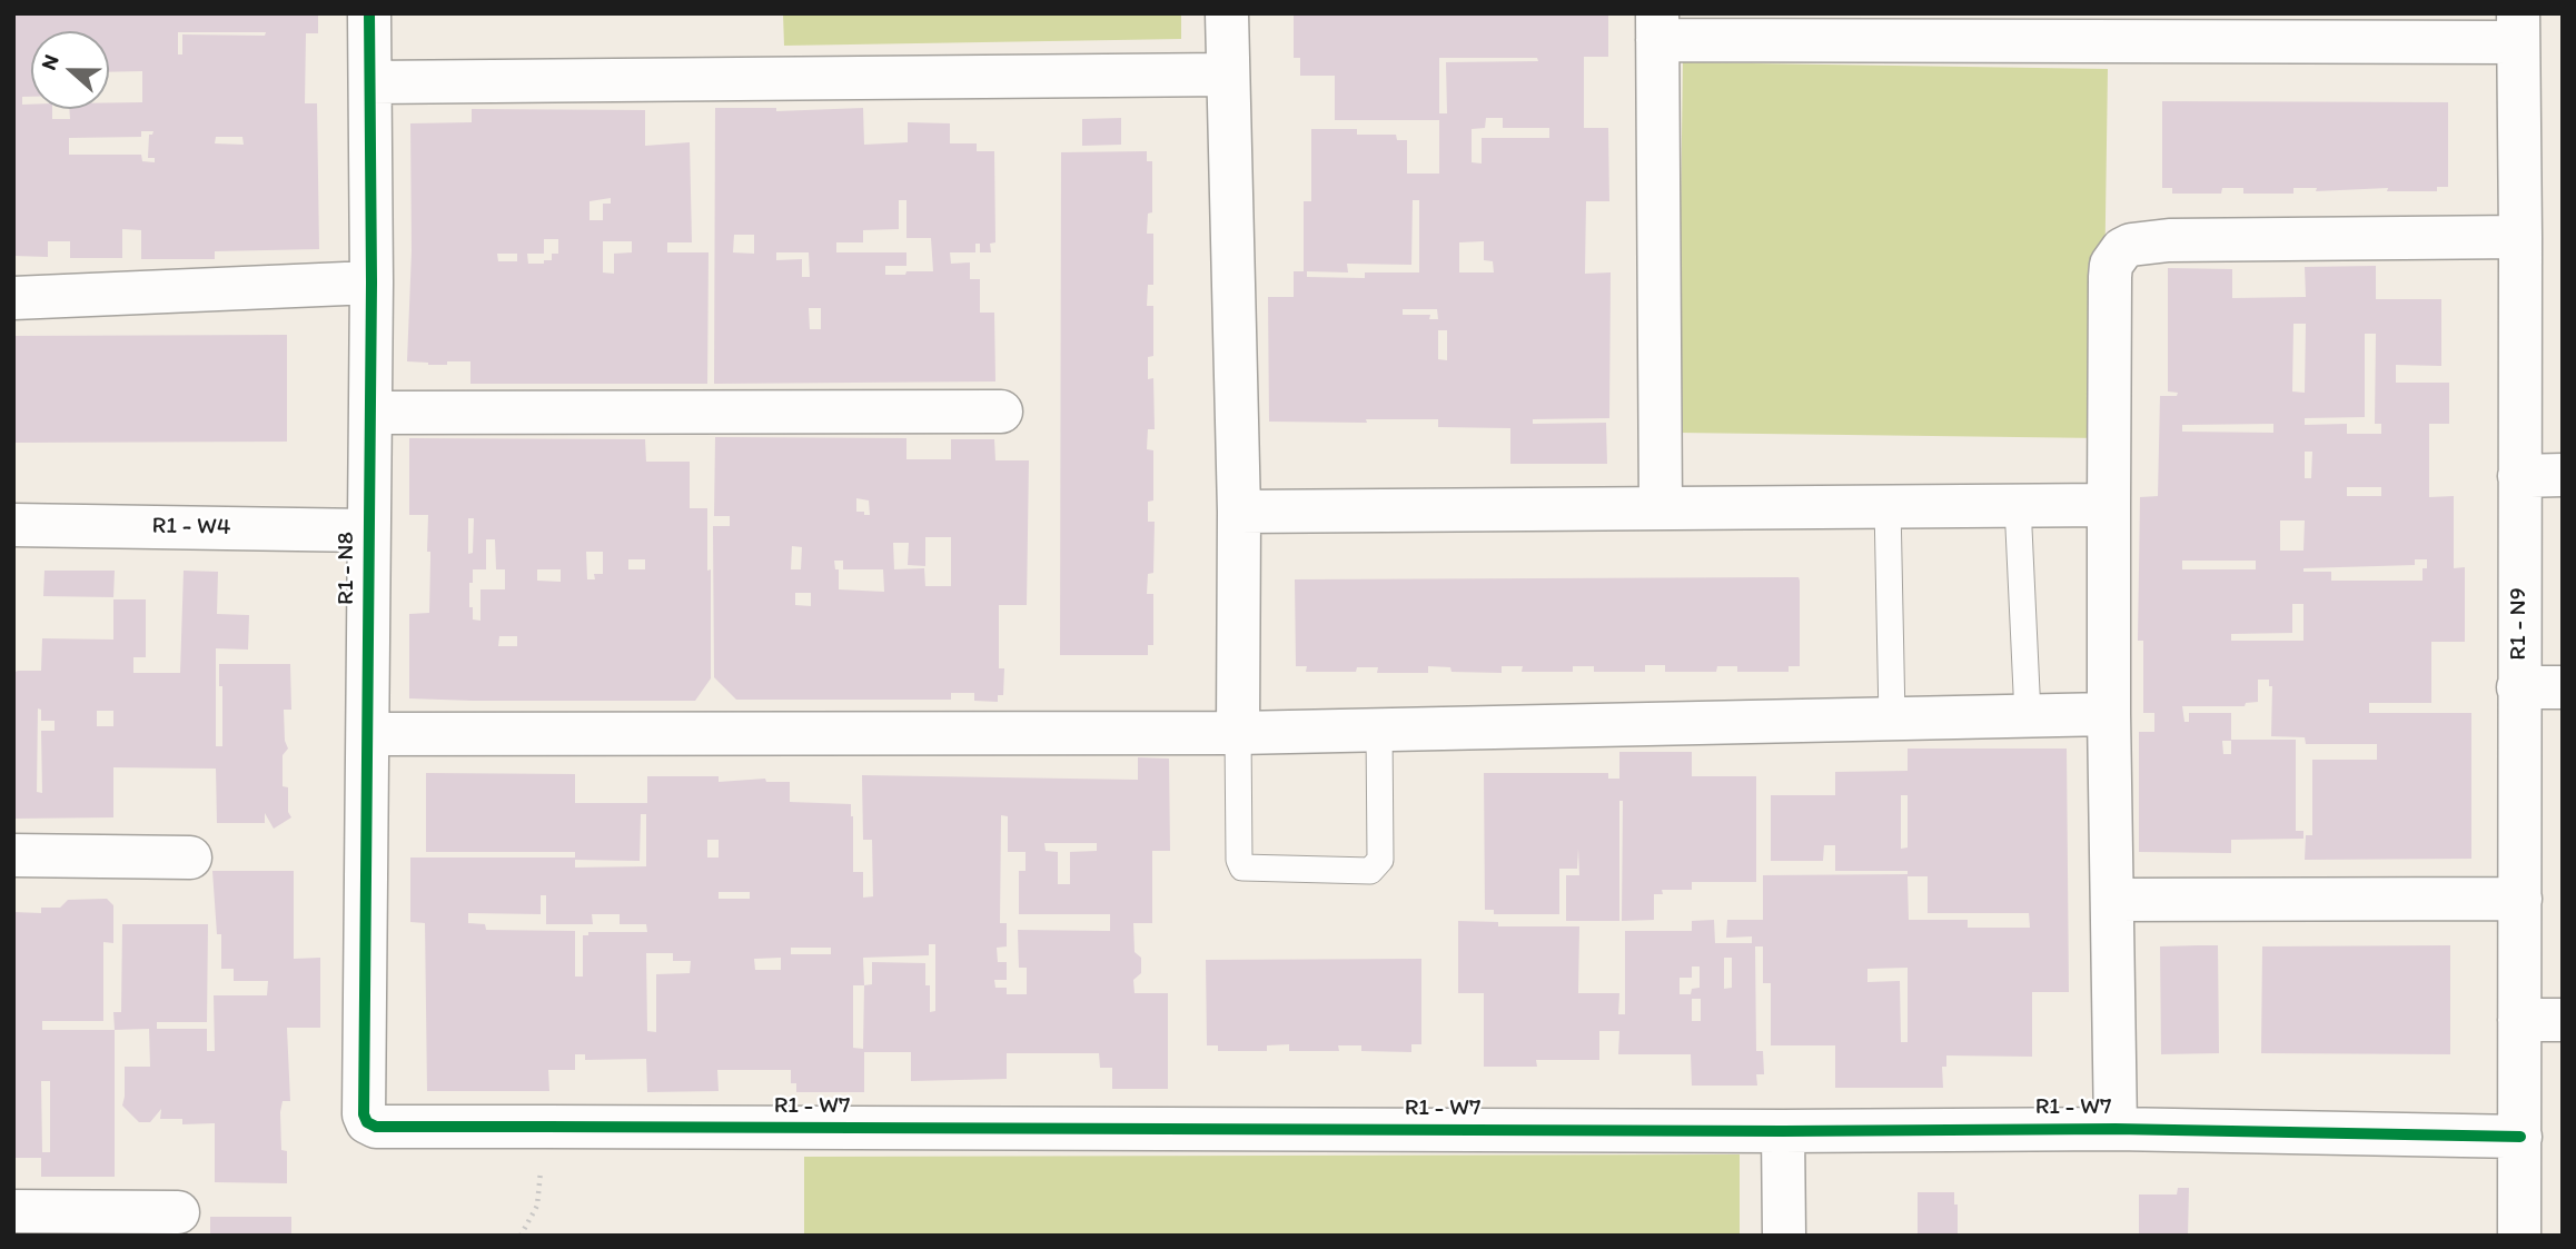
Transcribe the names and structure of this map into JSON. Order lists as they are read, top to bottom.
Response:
{
  "streets": {
    "street": [
      "R1 - W4",
      "R1 - N8",
      "R1 - N9",
      "R1 - W7"
    ]
  },
  "crossings": [
    ["R1 - W4", "R1 - N8"],
    ["R1 - N8", "R1 - W7"],
    ["R1 - N9", "R1 - W7"]
  ],
  "north": "left"
}
